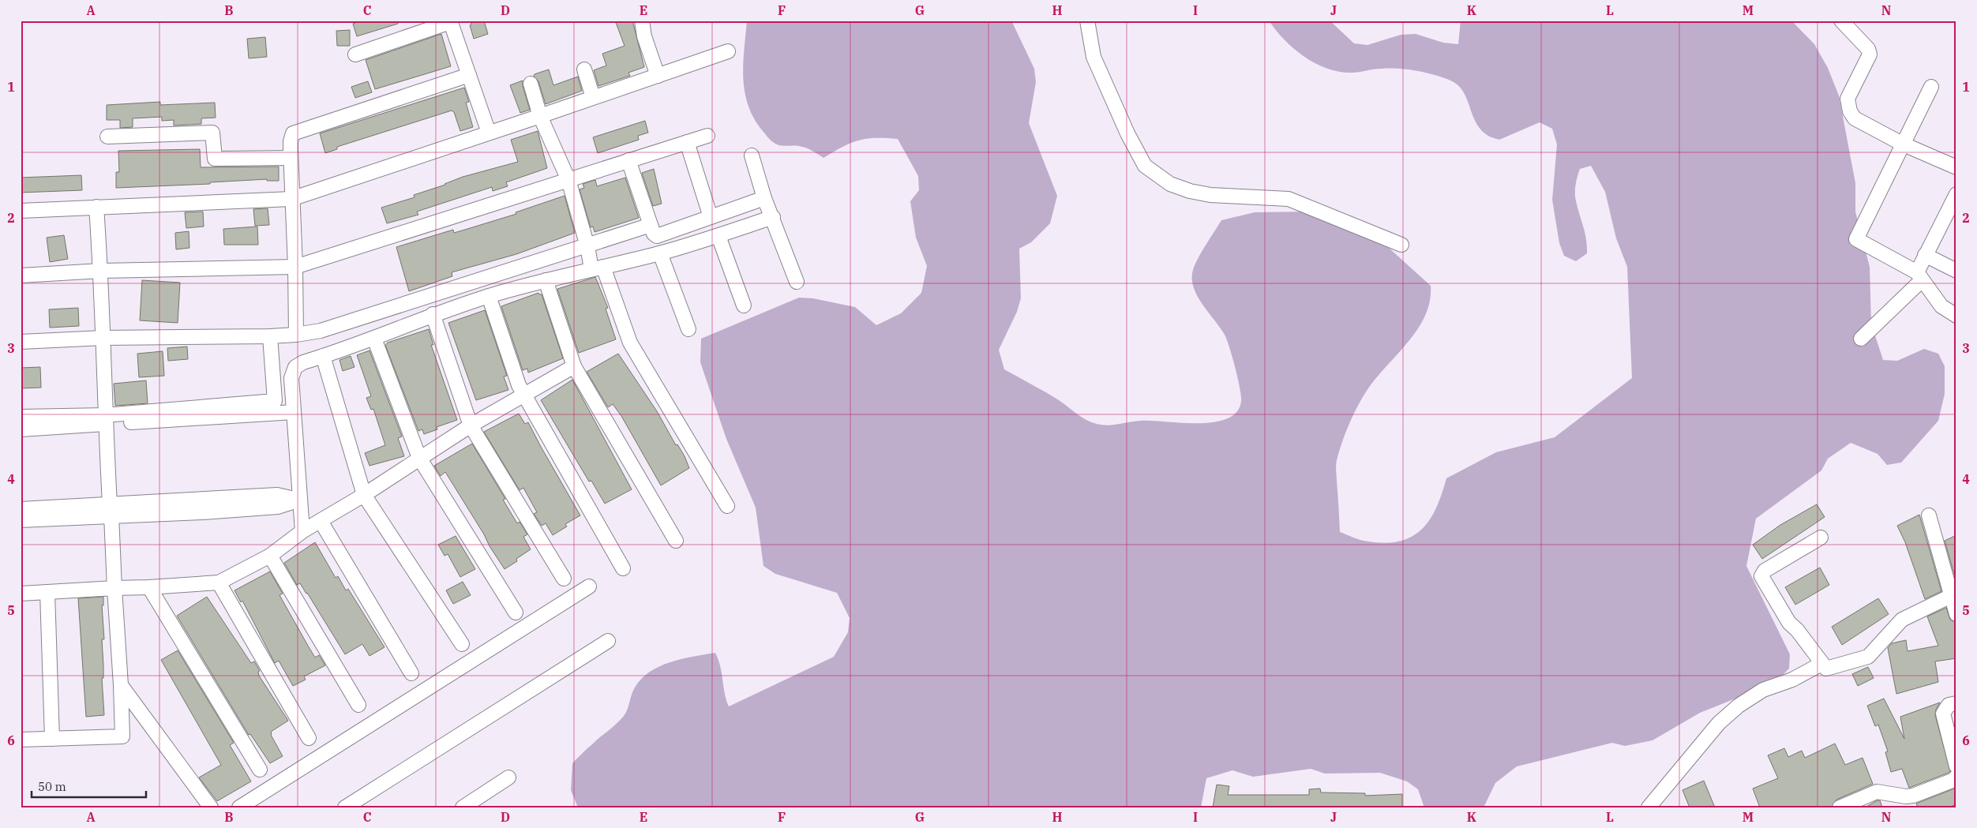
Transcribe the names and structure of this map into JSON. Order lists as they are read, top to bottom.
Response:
{
  "scale_bar": "50 m",
  "grid": {
    "columns": [
      "A",
      "B",
      "C",
      "D",
      "E",
      "F",
      "G",
      "H",
      "I",
      "J",
      "K",
      "L",
      "M",
      "N"
    ],
    "rows": [
      "1",
      "2",
      "3",
      "4",
      "5",
      "6"
    ]
  }
}
